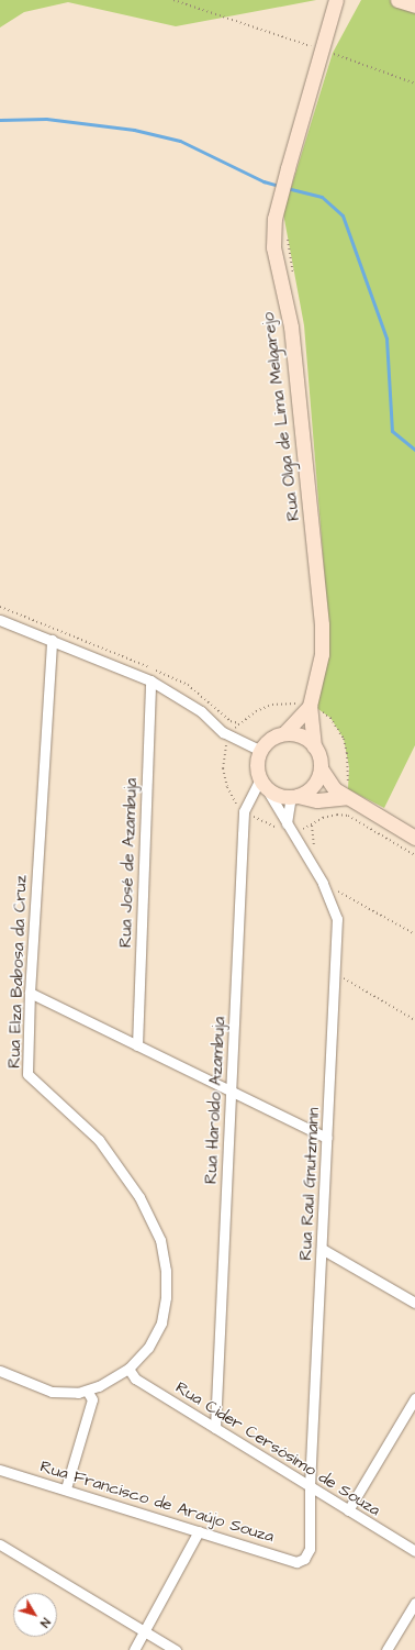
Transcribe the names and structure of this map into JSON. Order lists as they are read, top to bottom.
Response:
{
  "streets": {
    "street": [
      "Rua Olga de Lima Melgarejo",
      "Rua José de Azambuja",
      "Rua Elza Babosa da Cruz",
      "Rua Haroldo Azambuja",
      "Rua Raul Gnutzmann",
      "Rua Cider Cersósimo de Souza",
      "Rua Francisco de Araújo Souza"
    ]
  },
  "crossings": [
    ["Rua Olga de Lima Melgarejo", "Rua Haroldo Azambuja"],
    ["Rua Olga de Lima Melgarejo", "Rua Raul Gnutzmann"],
    ["Rua Elza Babosa da Cruz", "Rua Cider Cersósimo de Souza"],
    ["Rua Haroldo Azambuja", "Rua Raul Gnutzmann"],
    ["Rua Haroldo Azambuja", "Rua Cider Cersósimo de Souza"],
    ["Rua Raul Gnutzmann", "Rua Cider Cersósimo de Souza"],
    ["Rua Raul Gnutzmann", "Rua Francisco de Araújo Souza"]
  ],
  "north": "bottom right"
}
